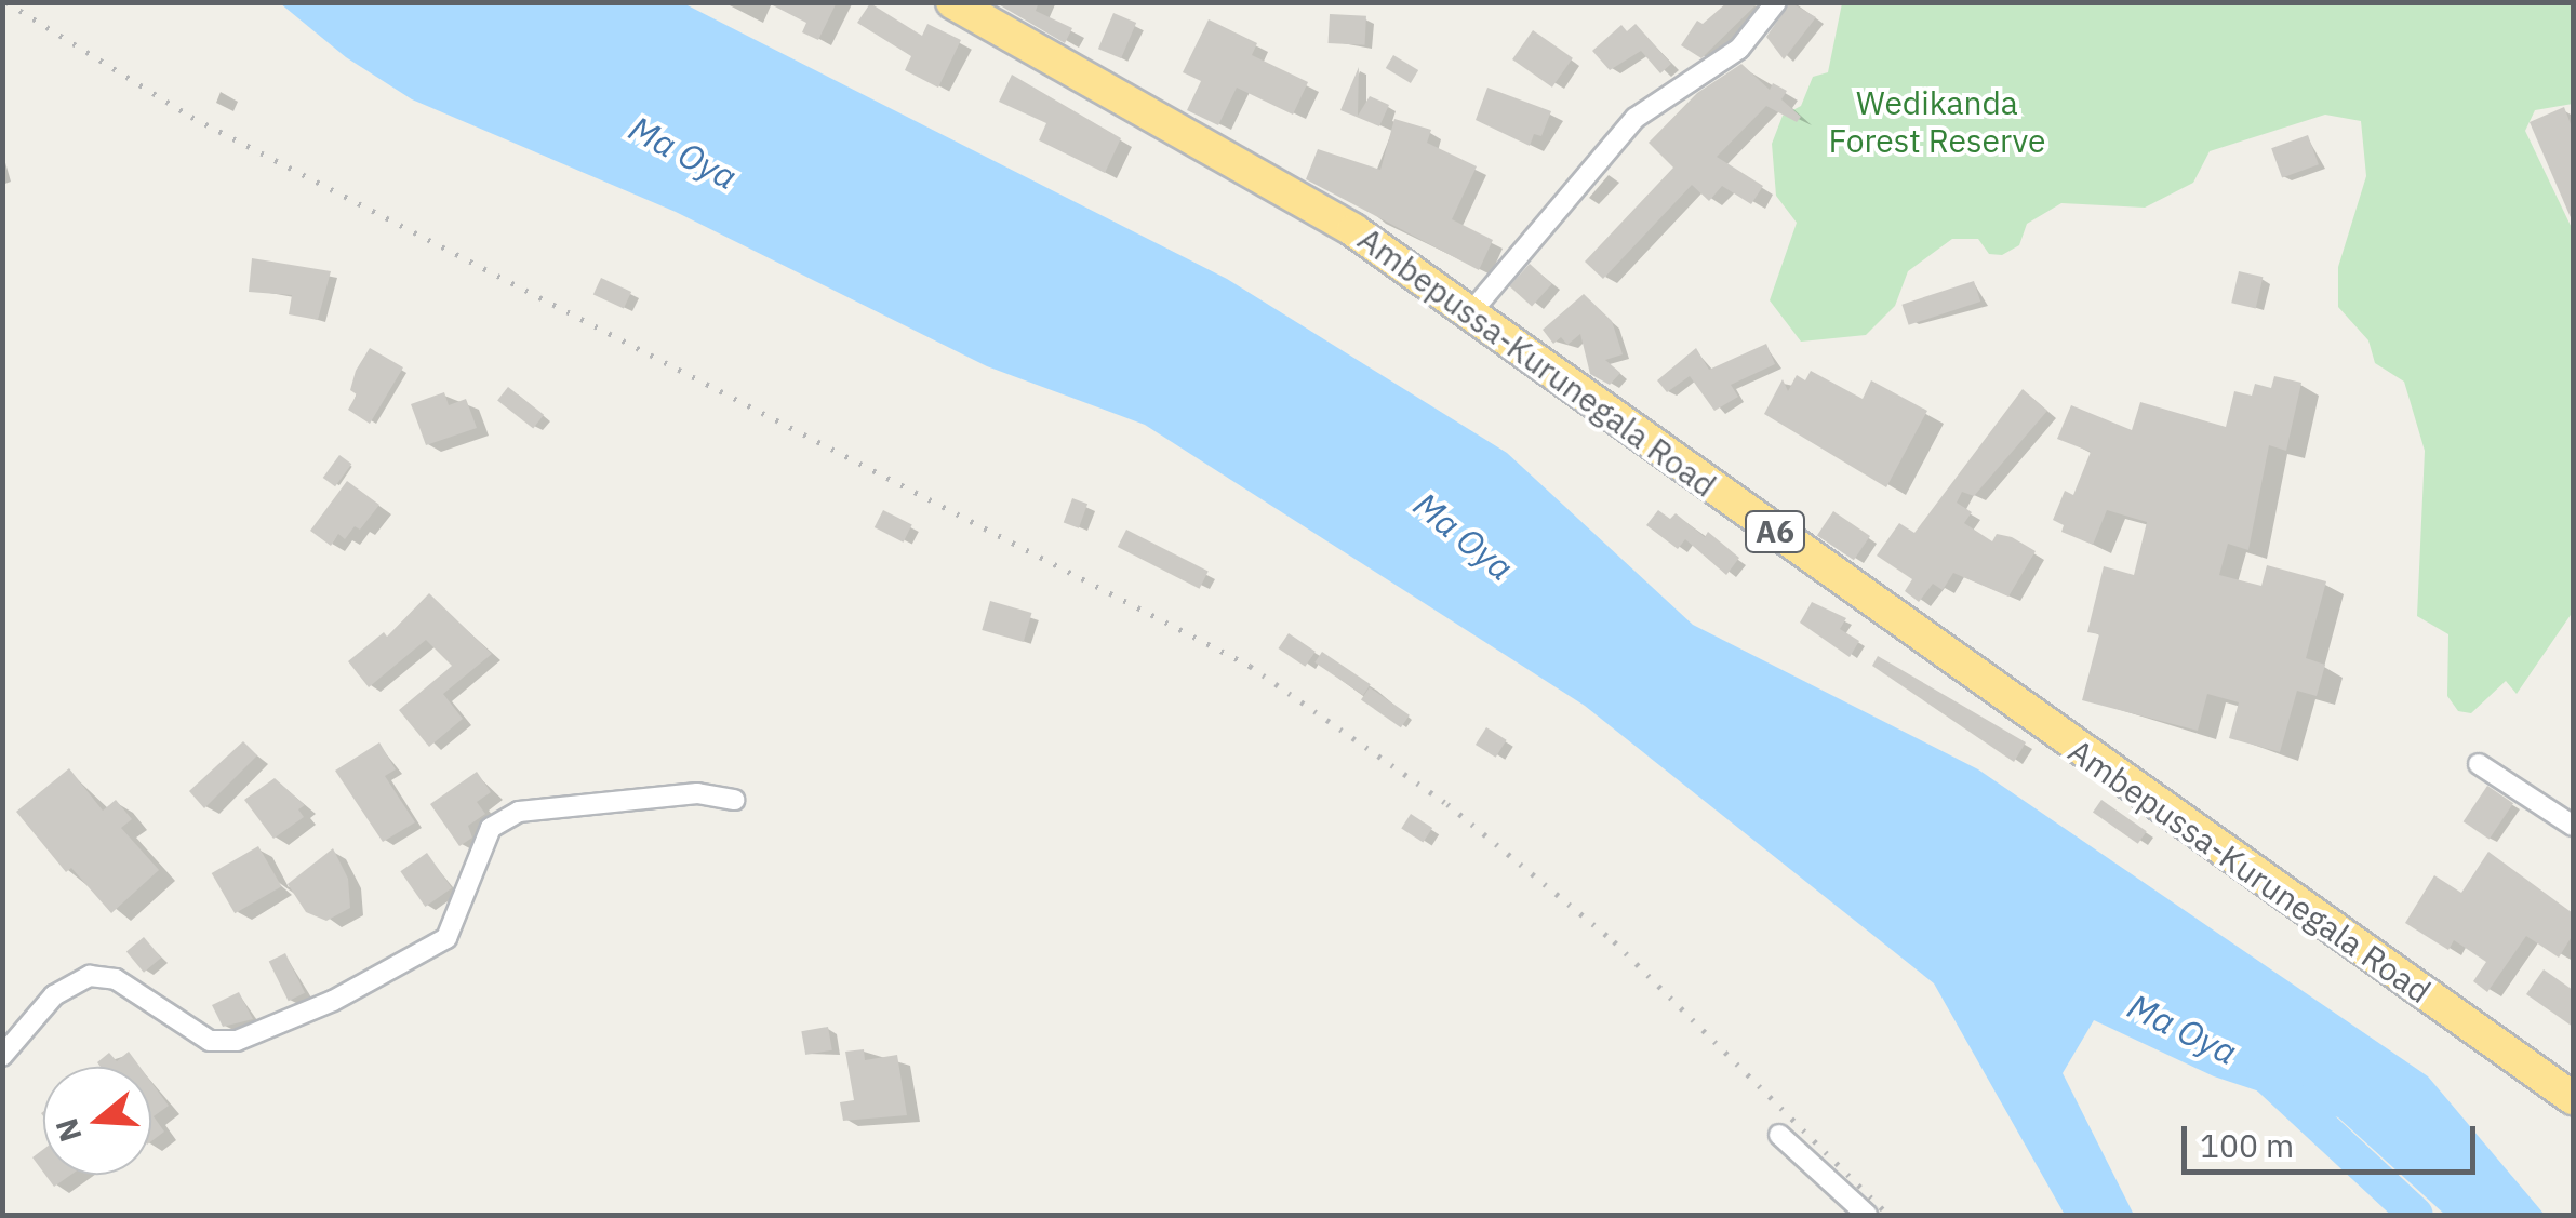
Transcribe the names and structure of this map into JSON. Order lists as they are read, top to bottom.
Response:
{
  "streets": {
    "highway": ["Ambepussa-Kurunegala Road", "A6"]
  },
  "water": ["Ma Oya"],
  "parks": ["Wedikanda Forest Reserve"],
  "scale_bar": "100 m",
  "north": "left"
}
